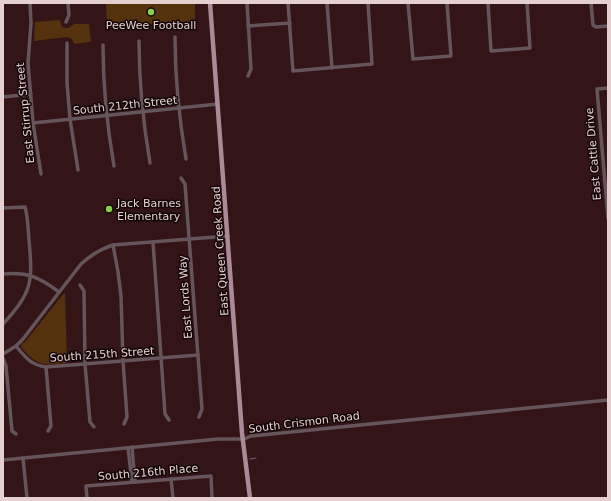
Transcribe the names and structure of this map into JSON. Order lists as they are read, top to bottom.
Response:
{
  "streets": {
    "main road": ["East Queen Creek Road"],
    "street": [
      "South 212th Street",
      "East Stirrup Street",
      "East Cattle Drive",
      "East Lords Way",
      "South 215th Street",
      "South Crismon Road",
      "South 216th Place"
    ]
  },
  "crossings": [
    ["South 212th Street", "East Stirrup Street"],
    ["South 212th Street", "East Queen Creek Road"],
    ["East Queen Creek Road", "South Crismon Road"],
    ["East Lords Way", "South 215th Street"]
  ],
  "places": ["PeeWee Football", "Jack Barnes Elementary"]
}
